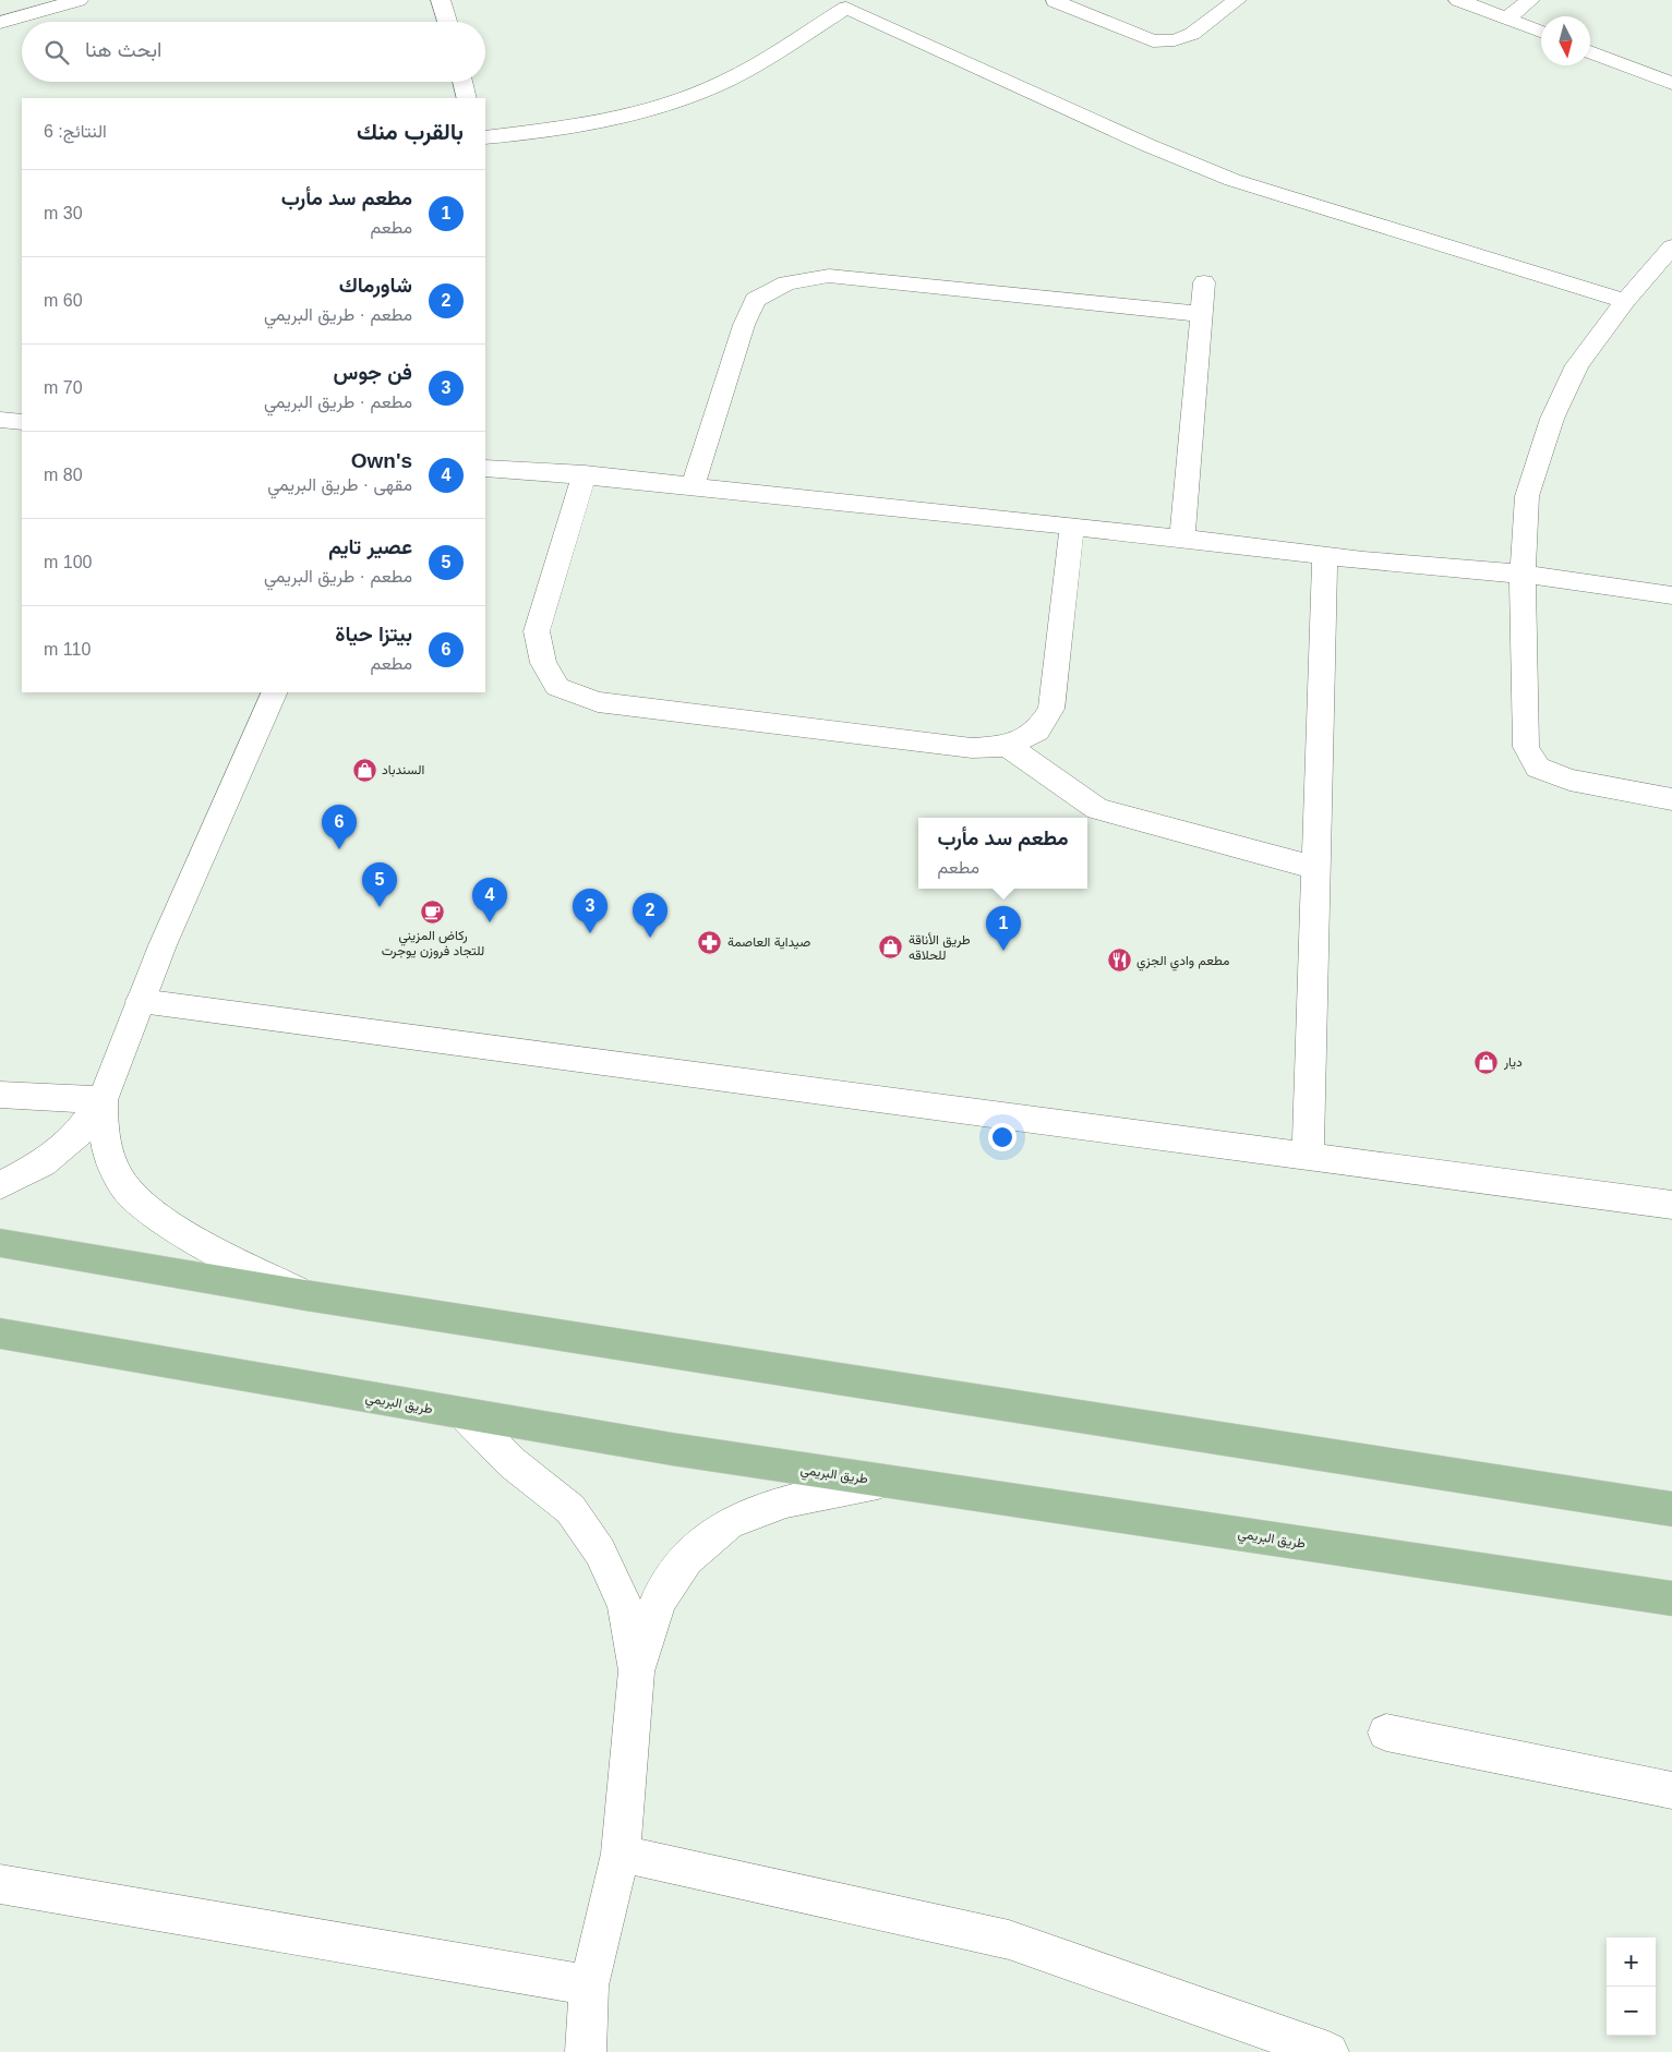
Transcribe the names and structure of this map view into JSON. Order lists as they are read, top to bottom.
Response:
{
  "streets": {
    "main road": ["طريق البريمي"]
  },
  "places": {
    "shop": ["السندباد", "طريق الأناقة للحلاقه", "ديار"],
    "cafe": ["ركاض المزيني للتجاد فروزن يوجرت"],
    "pharmacy": ["صيداية العاصمة"],
    "restaurant": ["مطعم وادي الجزي"]
  },
  "north": "bottom",
  "page": {
    "search": "ابحث هنا",
    "heading": ["بالقرب منك", "النتائج: 6"],
    "list": [
      {
        "mark": "1",
        "name": "مطعم سد مأرب",
        "note": "مطعم",
        "value": "30 m"
      },
      {
        "mark": "2",
        "name": "شاورماك",
        "note": "مطعم · طريق البريمي",
        "value": "60 m"
      },
      {
        "mark": "3",
        "name": "فن جوس",
        "note": "مطعم · طريق البريمي",
        "value": "70 m"
      },
      {
        "mark": "4",
        "name": "Own's",
        "note": "مقهى · طريق البريمي",
        "value": "80 m"
      },
      {
        "mark": "5",
        "name": "عصير تايم",
        "note": "مطعم · طريق البريمي",
        "value": "100 m"
      },
      {
        "mark": "6",
        "name": "بيتزا حياة",
        "note": "مطعم",
        "value": "110 m"
      }
    ],
    "pins": [
      "6",
      "5",
      "4",
      "3",
      "2",
      "1"
    ],
    "popup": ["مطعم سد مأرب", "مطعم"],
    "map_buttons": ["+", "−"]
  }
}
